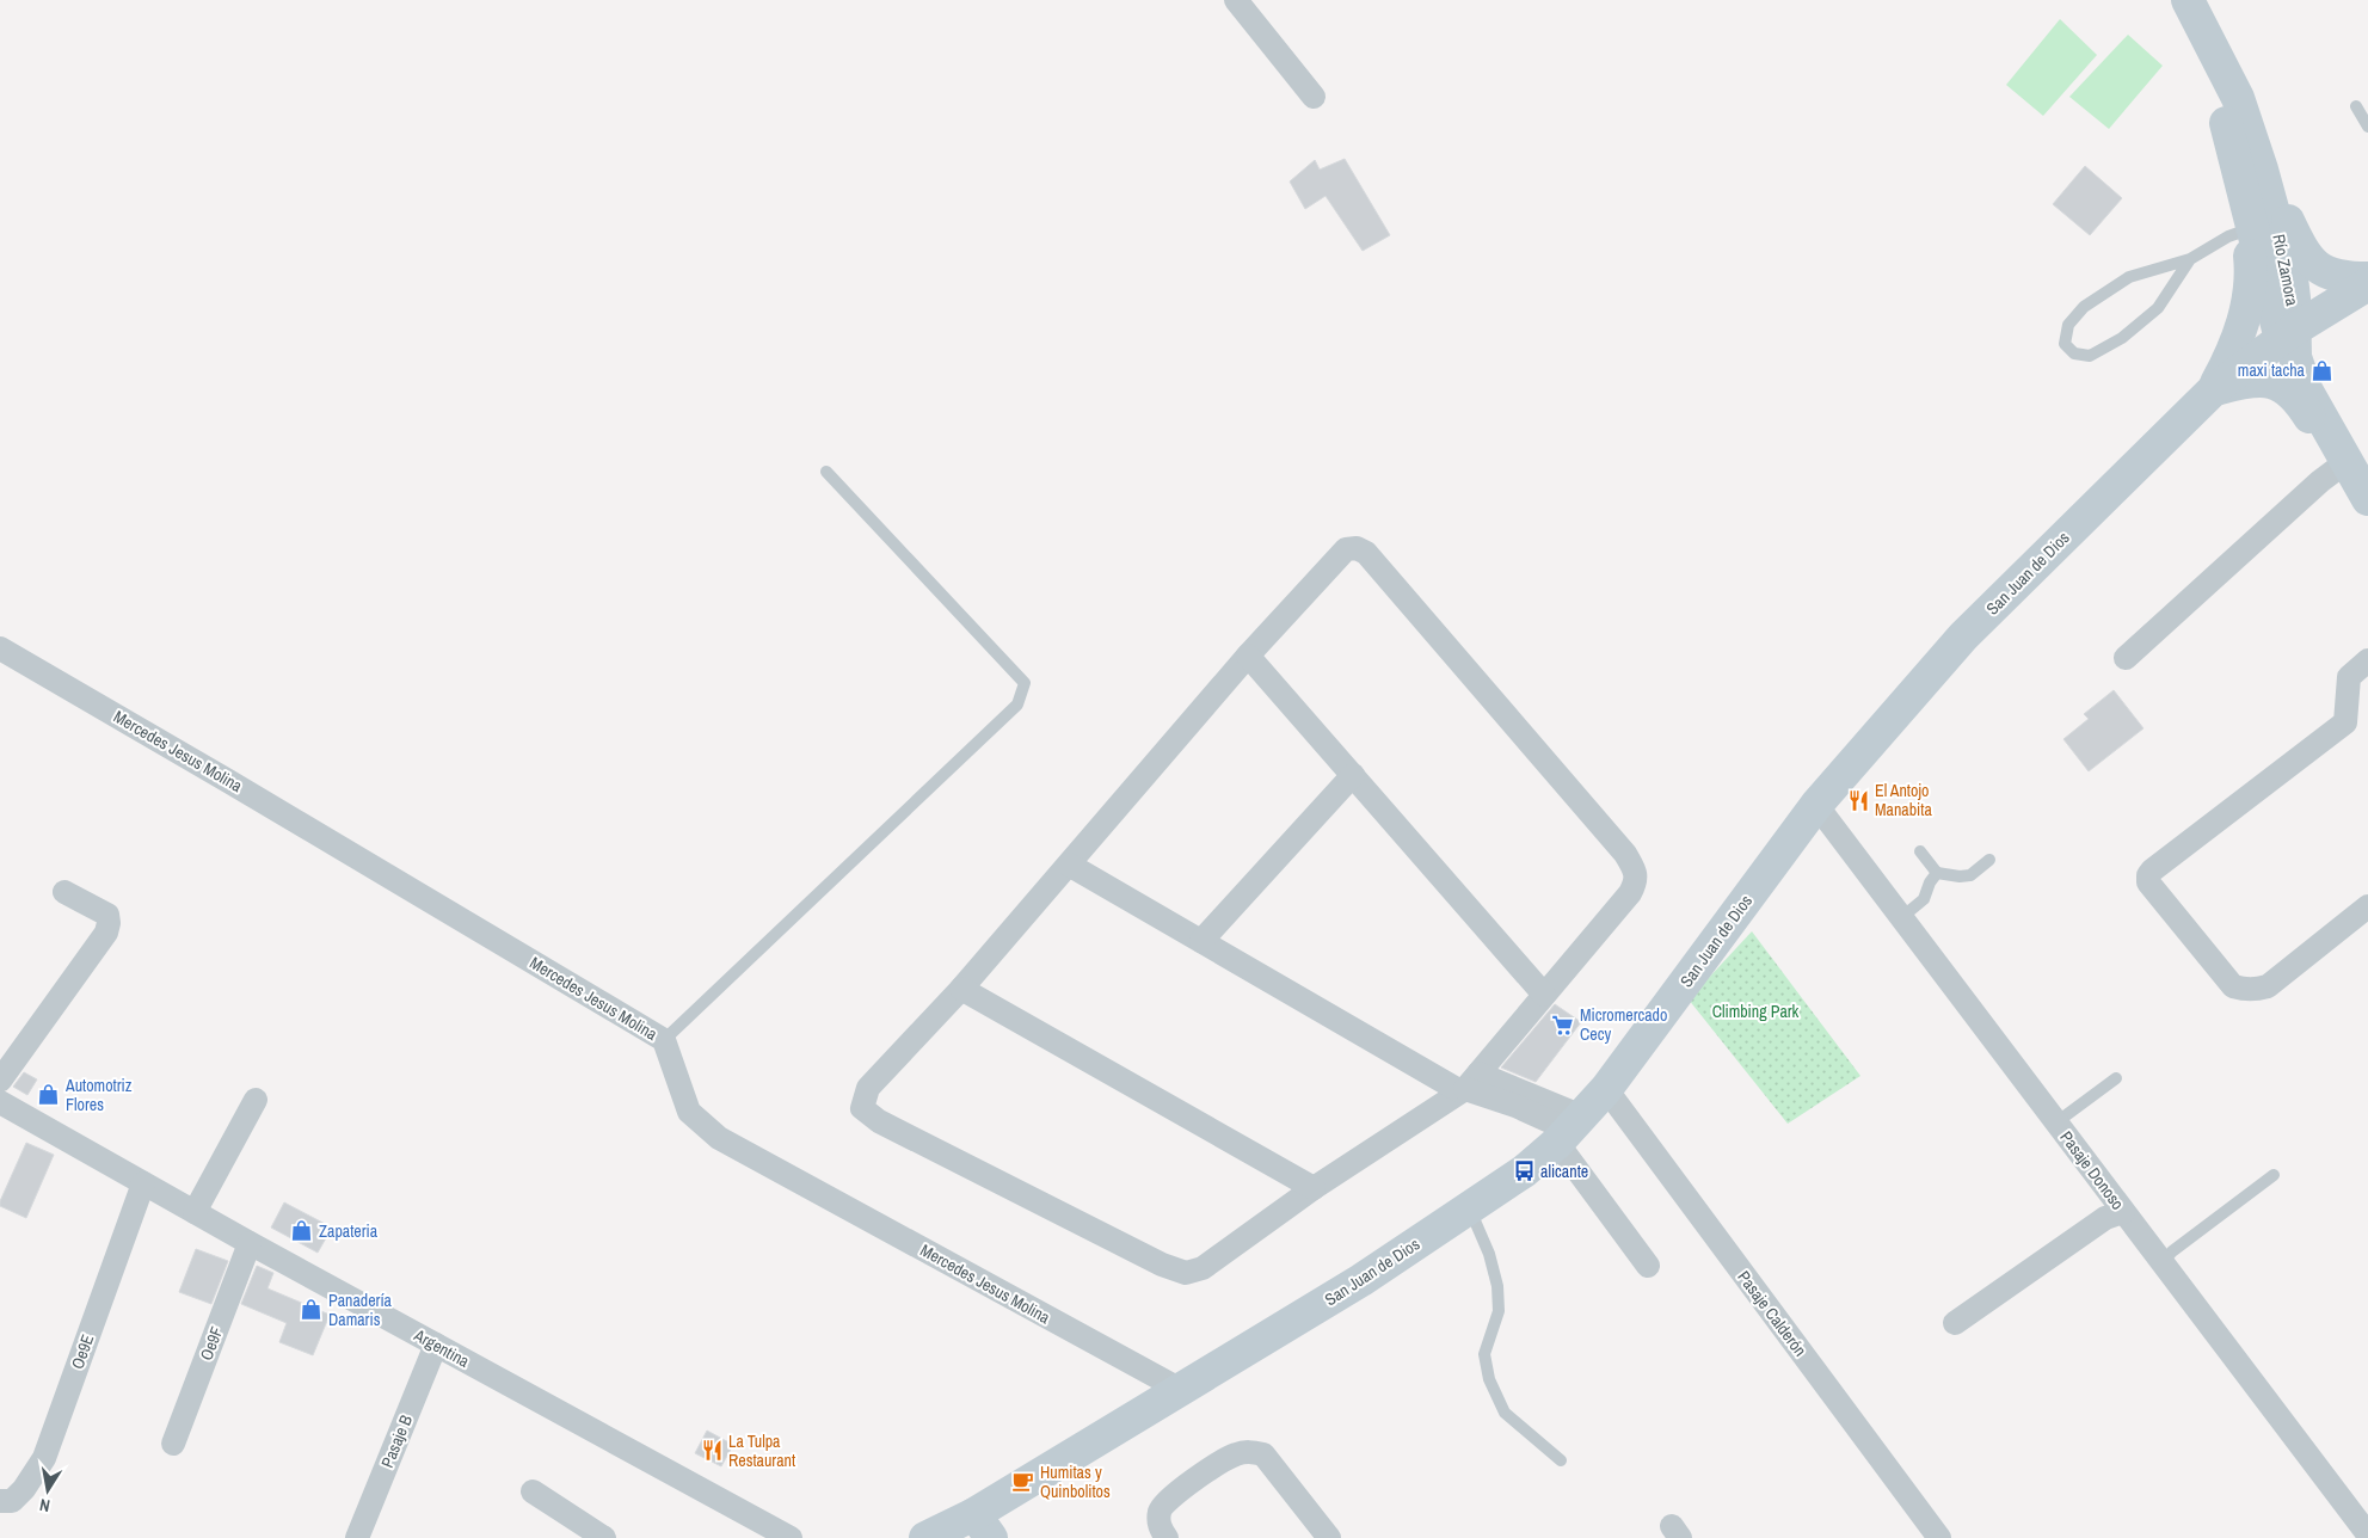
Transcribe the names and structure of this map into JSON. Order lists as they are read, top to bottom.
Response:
{
  "streets": {
    "street": [
      "Río Zamora",
      "San Juan de Dios",
      "Mercedes Jesus Molina",
      "Pasaje Donoso",
      "Pasaje Calderón",
      "Oe9F",
      "Argentina",
      "Oe9E",
      "Pasaje B"
    ]
  },
  "crossings": [
    ["Río Zamora", "San Juan de Dios"],
    ["San Juan de Dios", "Mercedes Jesus Molina"],
    ["San Juan de Dios", "Pasaje Donoso"],
    ["San Juan de Dios", "Pasaje Calderón"],
    ["Oe9F", "Argentina"],
    ["Argentina", "Oe9E"],
    ["Argentina", "Pasaje B"]
  ],
  "parks": ["Climbing Park"],
  "places": {
    "shop": [
      "maxi tacha",
      "Automotriz Flores",
      "Zapateria",
      "Panadería Damaris"
    ],
    "restaurant": ["El Antojo Manabita", "La Tulpa Restaurant"],
    "supermarket": ["Micromercado Cecy"],
    "bus stop": ["alicante"],
    "cafe": ["Humitas y Quinbolitos"]
  },
  "north": "bottom"
}
